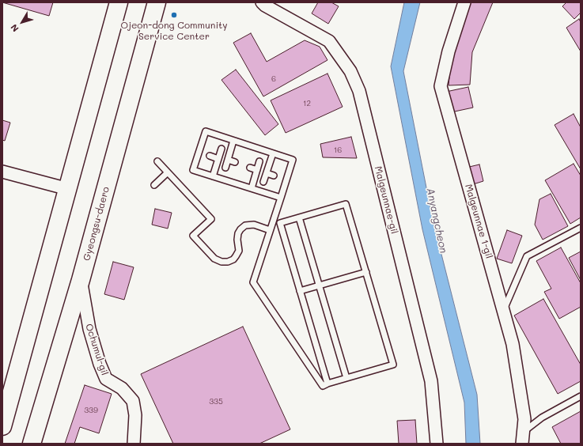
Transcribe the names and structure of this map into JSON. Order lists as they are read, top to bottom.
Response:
{
  "streets": {
    "main road": ["Gyeongsu-daero"],
    "street": ["Malgeunnae-gil", "Malgeunnae 1-gil", "Ochumul-gil"]
  },
  "crossings": [
    ["Gyeongsu-daero", "Ochumul-gil"]
  ],
  "water": ["Anyangcheon"],
  "places": ["Ojeon-dong Community Service Center"],
  "house_numbers": [
    "6",
    "12",
    "16",
    "335",
    "339"
  ],
  "north": "bottom left"
}
